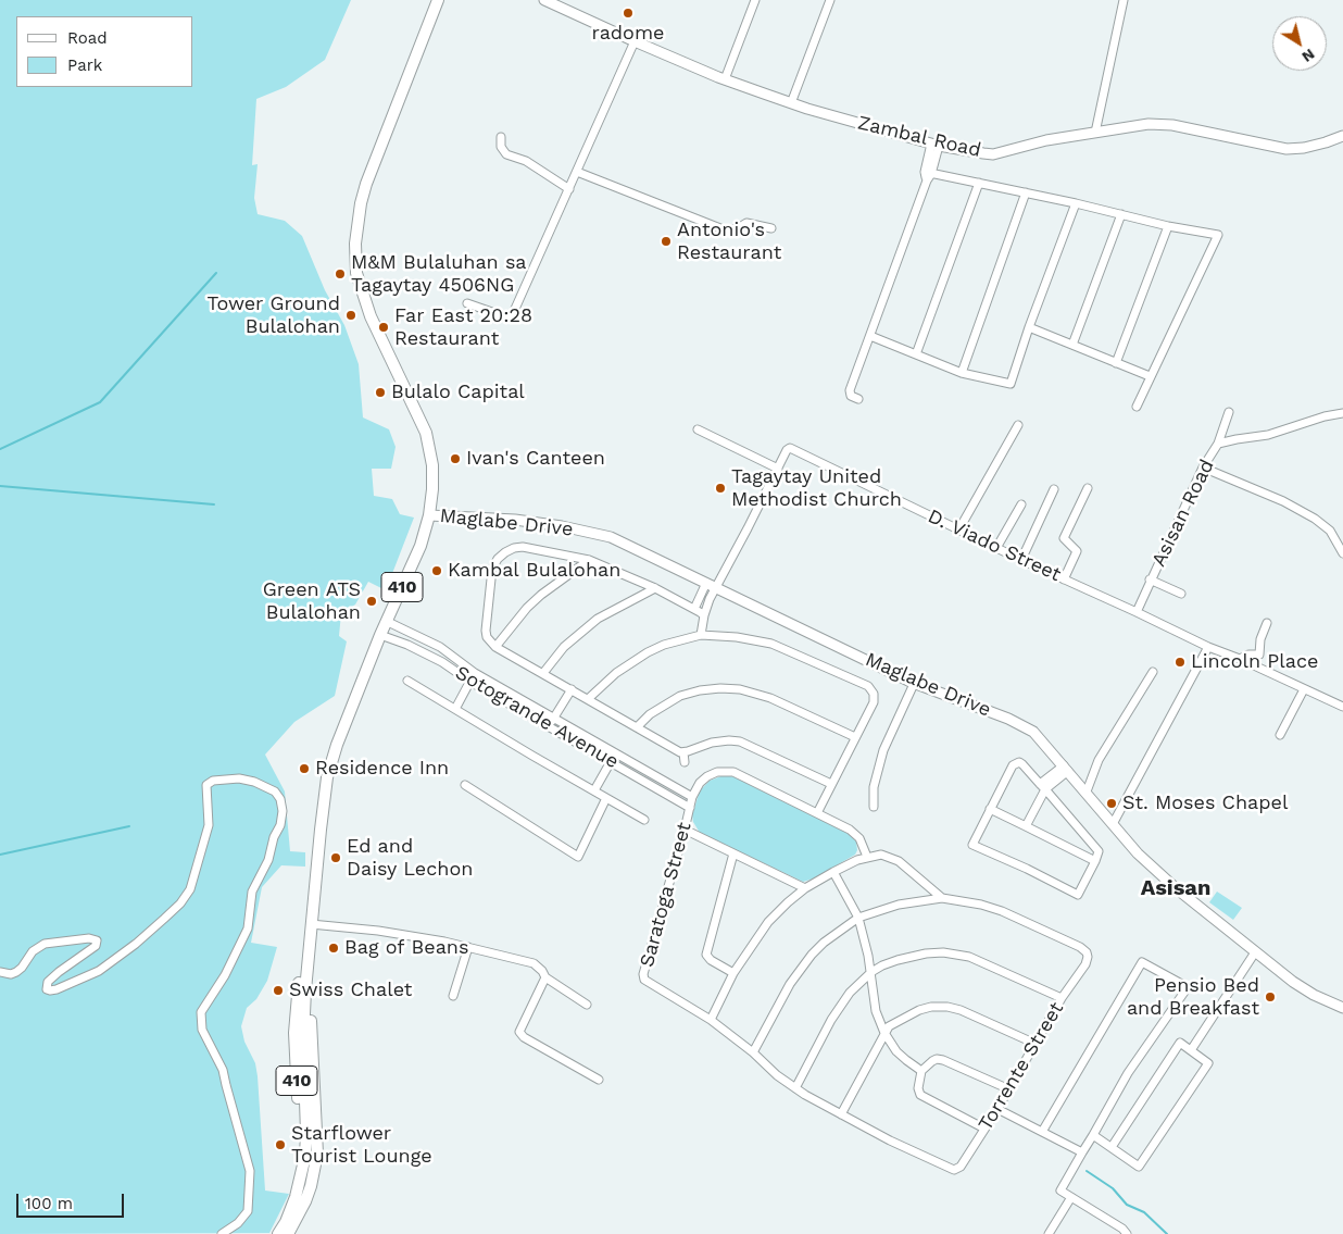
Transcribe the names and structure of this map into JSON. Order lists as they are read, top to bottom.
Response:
{
  "streets": {
    "main road": ["Zambal Road", "Maglabe Drive", "410"],
    "street": [
      "Asisan Road",
      "D. Viado Street",
      "Sotogrande Avenue",
      "Saratoga Street",
      "Torrente Street"
    ]
  },
  "crossings": [
    ["Asisan Road", "D. Viado Street"],
    ["Maglabe Drive", "D. Viado Street"],
    ["Maglabe Drive", "410"],
    ["410", "Sotogrande Avenue"],
    ["Sotogrande Avenue", "Saratoga Street"],
    ["Saratoga Street", "Torrente Street"]
  ],
  "districts": ["Asisan"],
  "places": [
    "radome",
    "Antonio's Restaurant",
    "M&M Bulaluhan sa Tagaytay 4506NG",
    "Tower Ground Bulalohan",
    "Far East 20:28 Restaurant",
    "Bulalo Capital",
    "Ivan's Canteen",
    "Tagaytay United Methodist Church",
    "Kambal Bulalohan",
    "Green ATS Bulalohan",
    "Lincoln Place",
    "Residence Inn",
    "St. Moses Chapel",
    "Ed and Daisy Lechon",
    "Bag of Beans",
    "Swiss Chalet",
    "Pensio Bed and Breakfast",
    "Starflower Tourist Lounge"
  ],
  "legend": ["Road", "Park"],
  "scale_bar": "100 m",
  "north": "bottom right"
}
